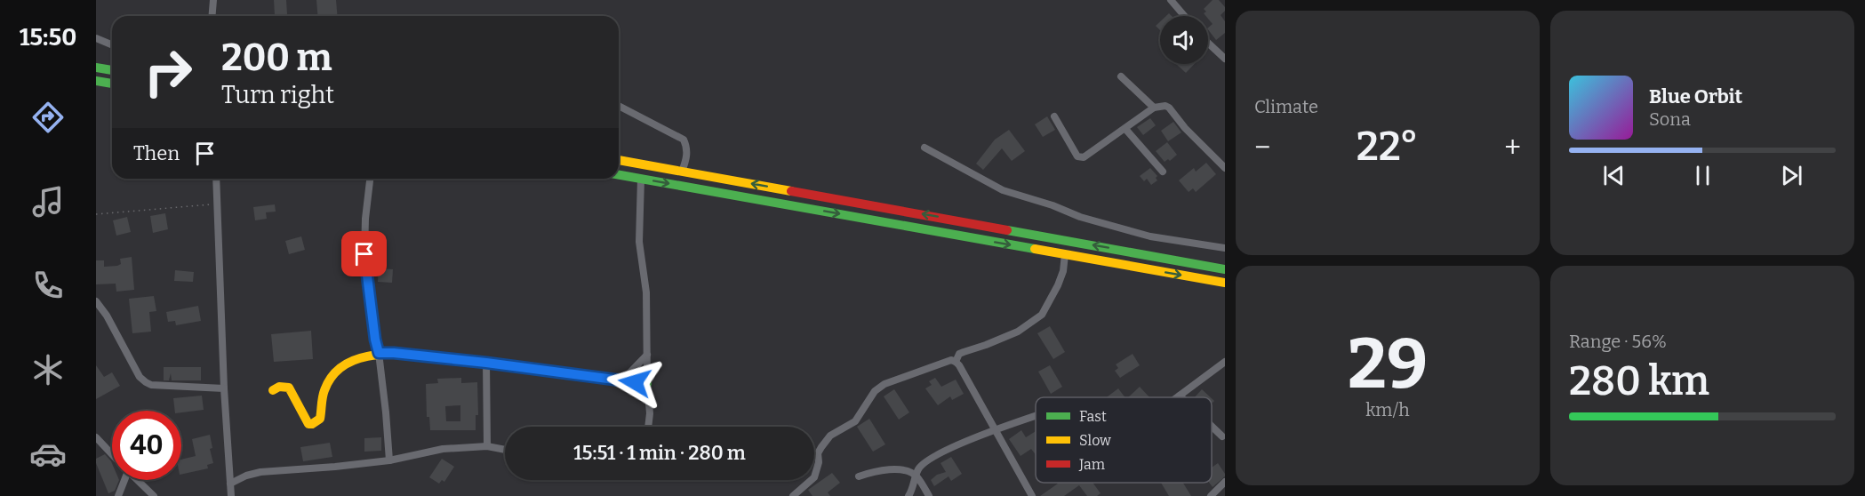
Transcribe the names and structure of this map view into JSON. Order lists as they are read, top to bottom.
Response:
{
  "legend": ["Fast", "Slow", "Jam"],
  "page": {
    "tabs": "15:50",
    "tile": [
      "Climate",
      ["29", "km/h"],
      ["Range · 56%", "280 km"]
    ],
    "turn": ["200 m", "Turn right"],
    "song": ["Blue Orbit", "Sona"],
    "heat": ["−", "22°", "+"],
    "then": "Then",
    "limit": "40",
    "trip": "15:51 · 1 min · 280 m"
  }
}
